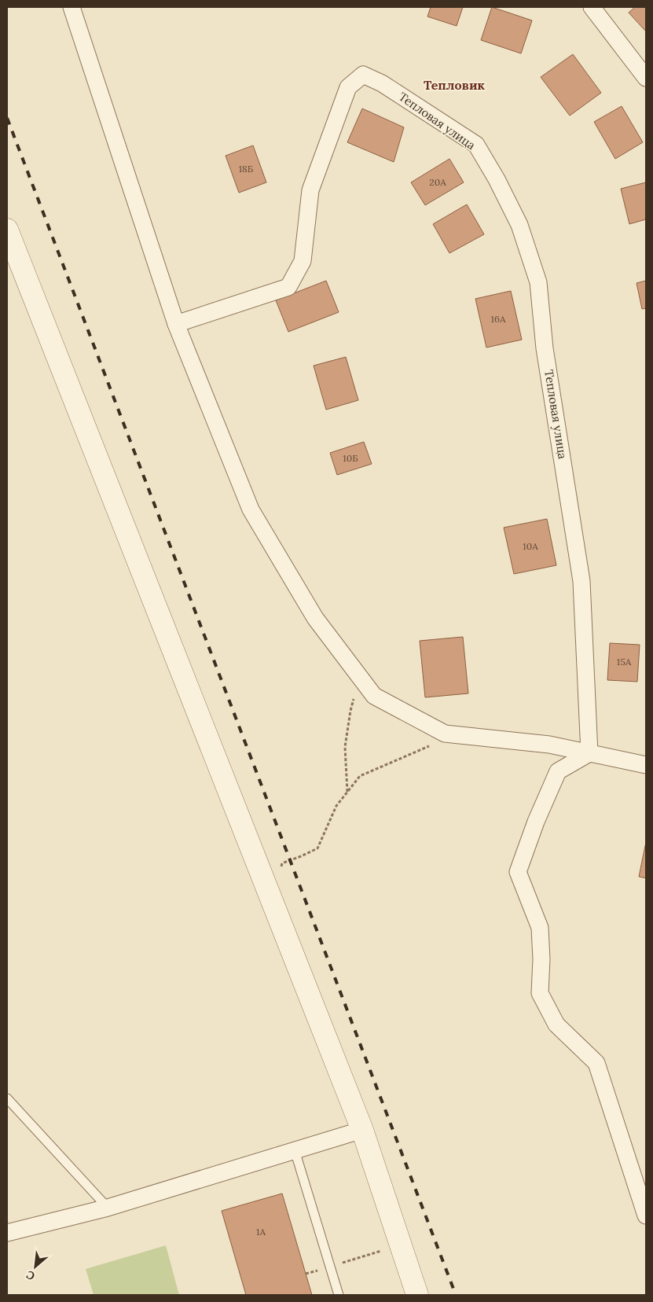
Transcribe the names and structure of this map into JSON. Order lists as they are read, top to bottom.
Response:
{
  "streets": {
    "street": ["Тепловая улица"]
  },
  "districts": ["Тепловик"],
  "house_numbers": [
    "18Б",
    "20А",
    "16А",
    "10Б",
    "10А",
    "15А",
    "1А"
  ],
  "north": "bottom left"
}
